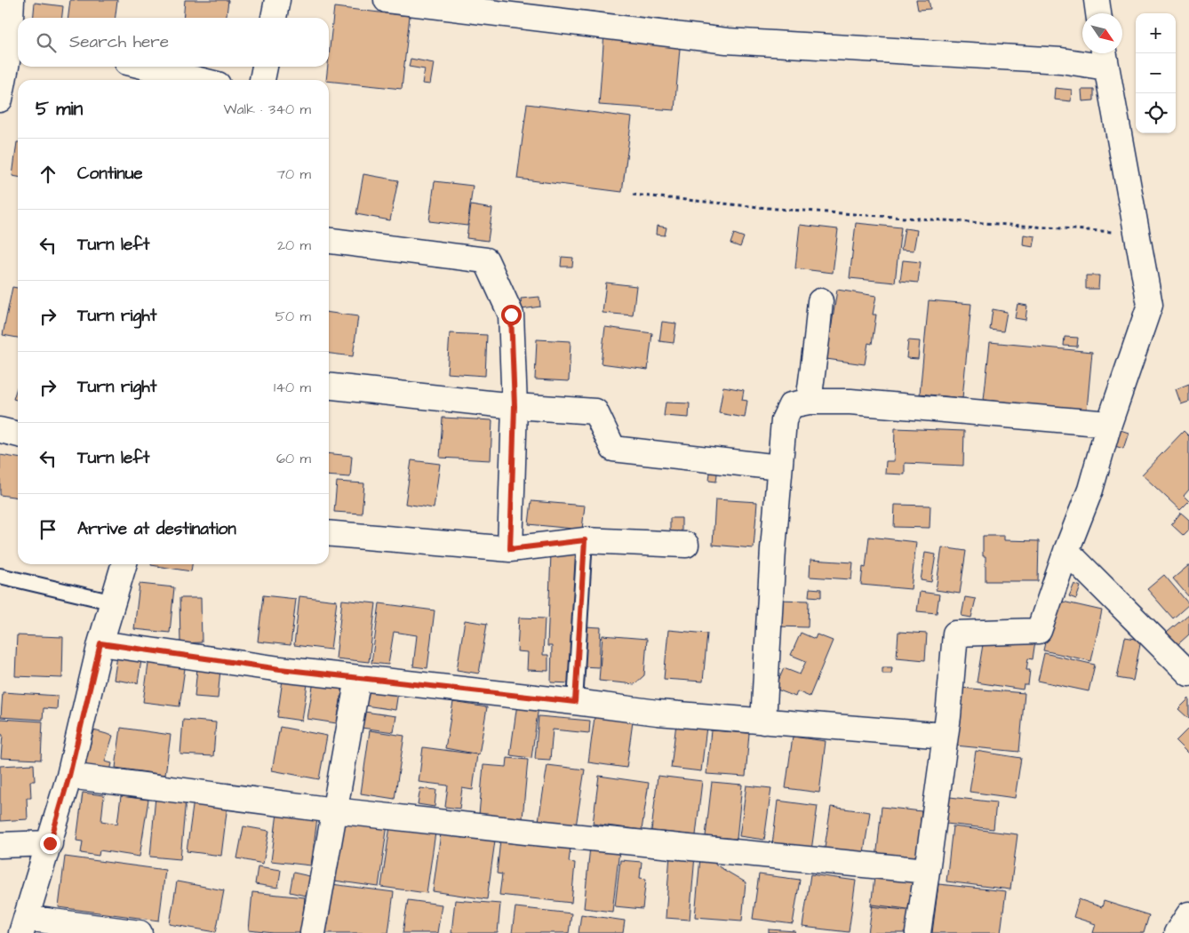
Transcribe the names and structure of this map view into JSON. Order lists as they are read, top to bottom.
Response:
{
  "north": "bottom right",
  "page": {
    "map_buttons": ["+", "−"],
    "search": "Search here",
    "heading": ["5 min", "Walk · 340 m"],
    "list": [
      ["Continue", "70 m"],
      ["Turn left", "20 m"],
      ["Turn right", "50 m"],
      ["Turn right", "140 m"],
      ["Turn left", "60 m"],
      "Arrive at destination"
    ]
  }
}
